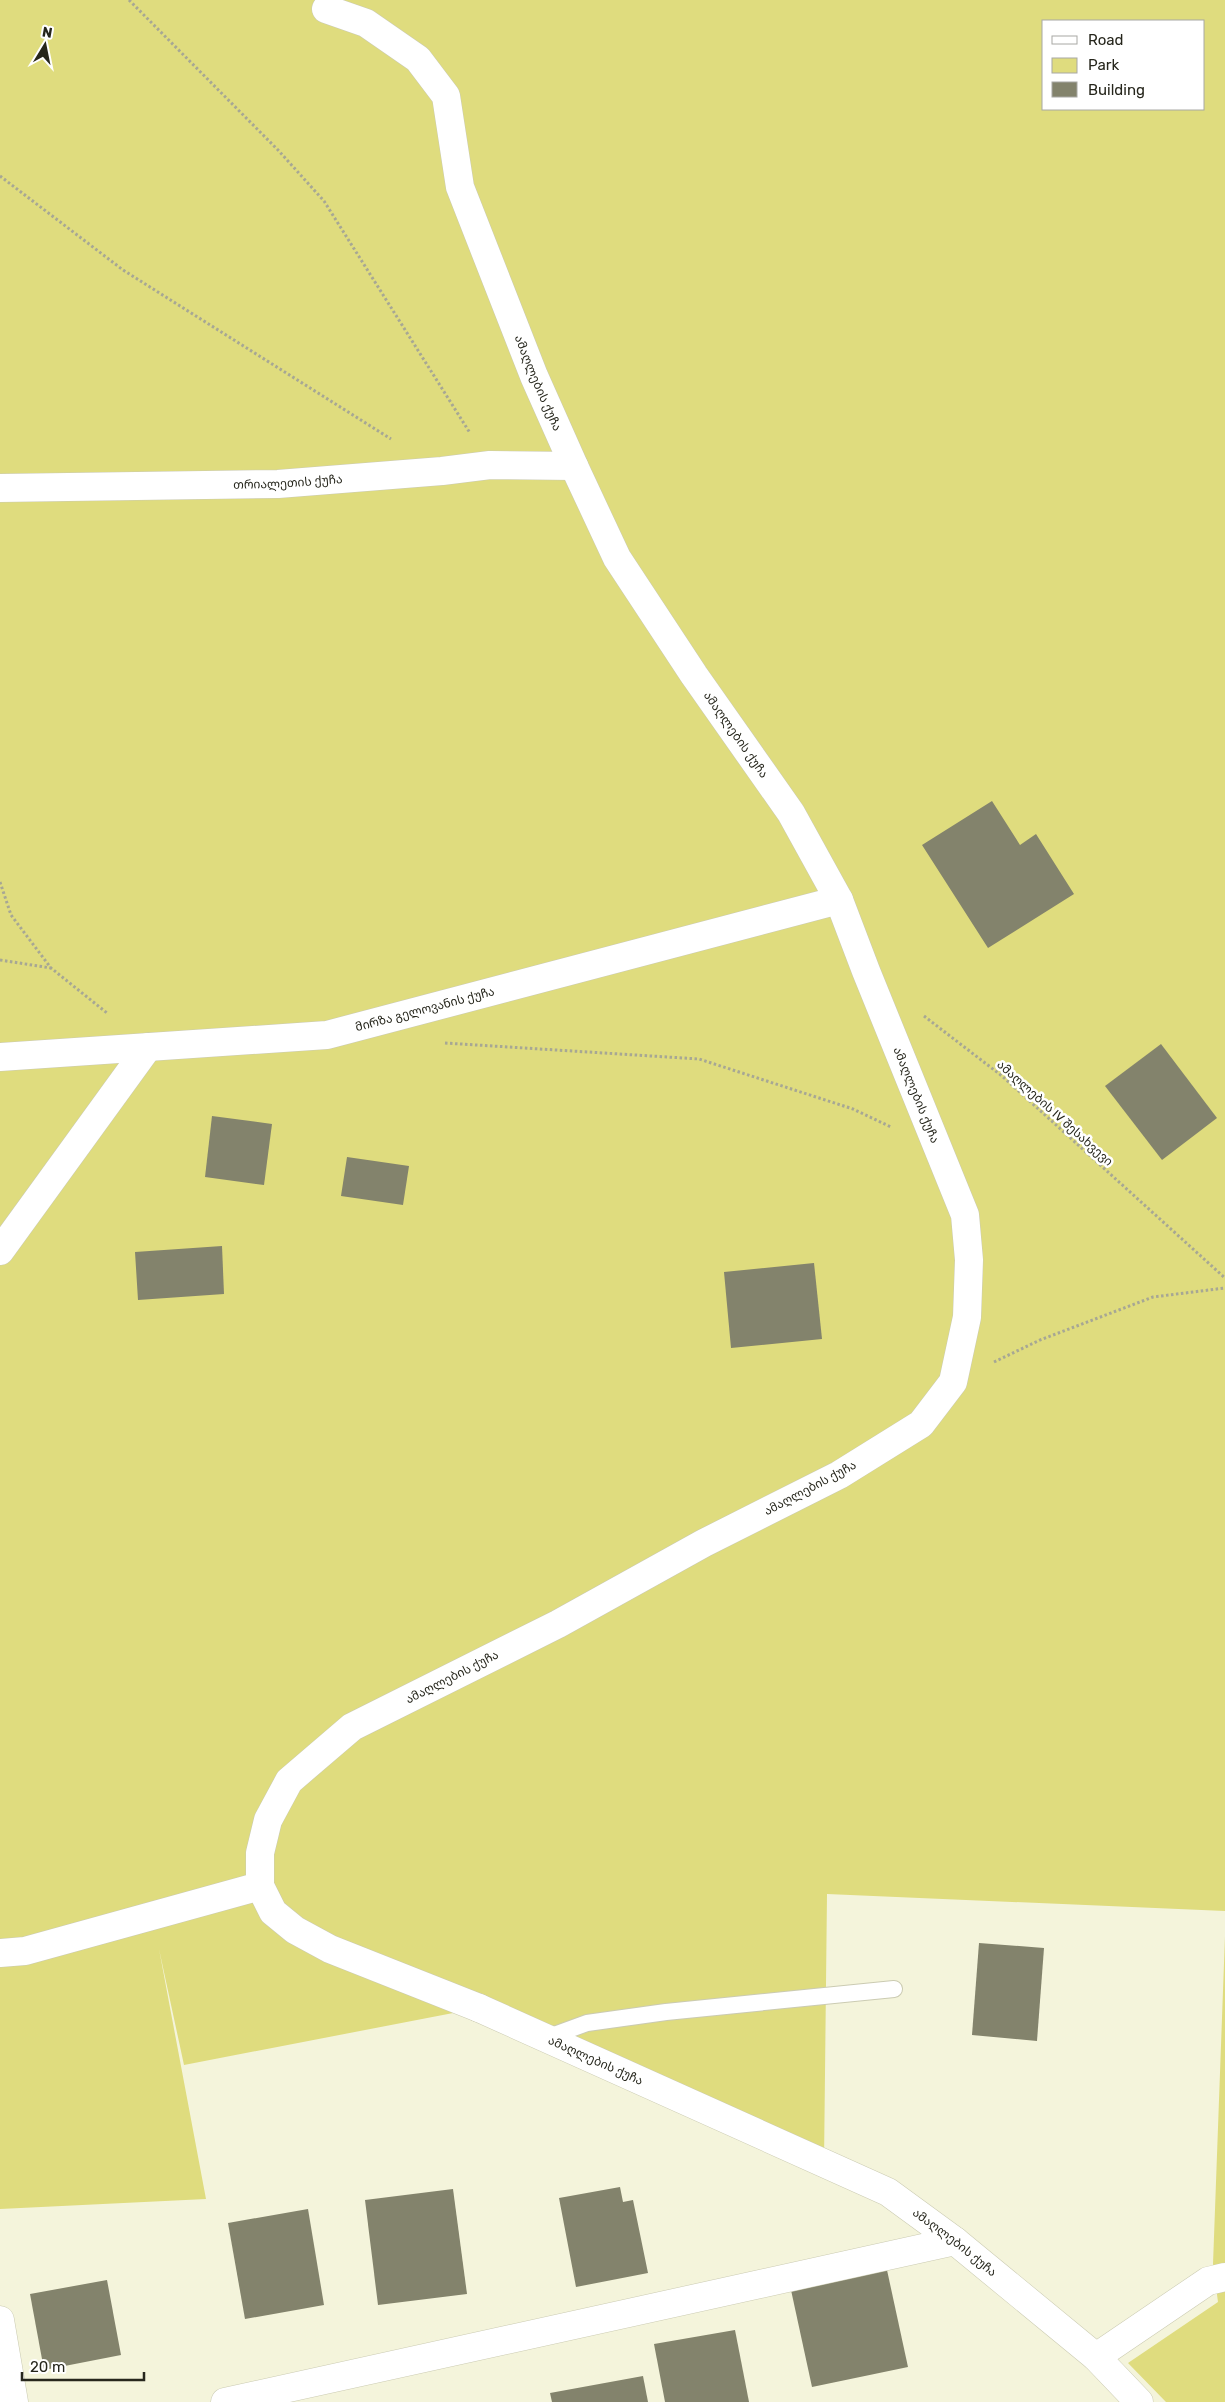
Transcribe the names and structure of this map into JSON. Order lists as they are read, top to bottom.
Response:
{
  "streets": {
    "street": ["ამაღლების ქუჩა", "თრიალეთის ქუჩა", "მირზა გელოვანის ქუჩა"],
    "path": ["ამაღლების IV შესახვევი"]
  },
  "crossings": [
    ["ამაღლების ქუჩა", "თრიალეთის ქუჩა"],
    ["ამაღლების ქუჩა", "მირზა გელოვანის ქუჩა"]
  ],
  "legend": ["Road", "Park", "Building"],
  "scale_bar": "20 m",
  "north": "top"
}
